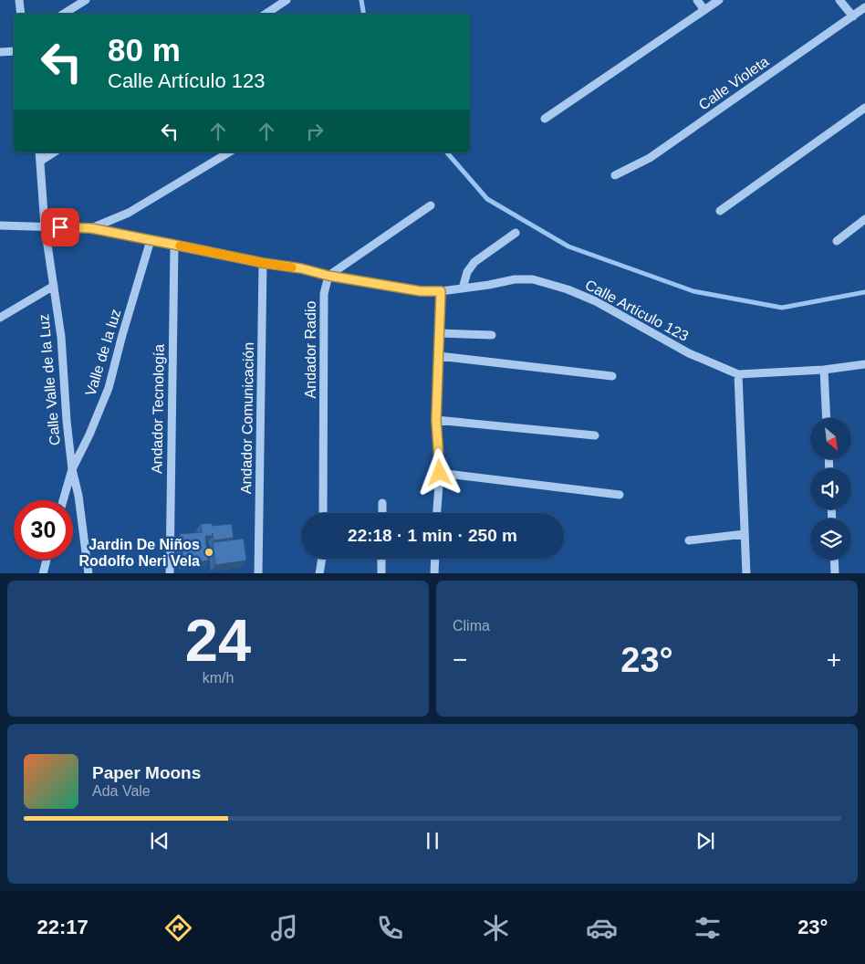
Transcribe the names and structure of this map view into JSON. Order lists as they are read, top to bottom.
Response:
{
  "streets": {
    "street": [
      "Calle Violeta",
      "Calle Artículo 123",
      "Andador Radio",
      "Valle de la luz",
      "Calle Valle de la Luz",
      "Andador Tecnología",
      "Andador Comunicación"
    ]
  },
  "crossings": [
    ["Calle Artículo 123", "Andador Radio"],
    ["Calle Artículo 123", "Valle de la luz"],
    ["Calle Artículo 123", "Calle Valle de la Luz"],
    ["Calle Artículo 123", "Andador Tecnología"],
    ["Calle Artículo 123", "Andador Comunicación"],
    ["Valle de la luz", "Calle Valle de la Luz"]
  ],
  "places": ["Jardin De Niños Rodolfo Neri Vela"],
  "north": "bottom right",
  "page": {
    "turn": ["80 m", "Calle Artículo 123"],
    "limit": "30",
    "trip": "22:18 · 1 min · 250 m",
    "tile": [
      ["24", "km/h"],
      "Clima"
    ],
    "heat": ["−", "23°", "+"],
    "song": ["Paper Moons", "Ada Vale"],
    "tabs": ["22:17", "23°"]
  }
}
